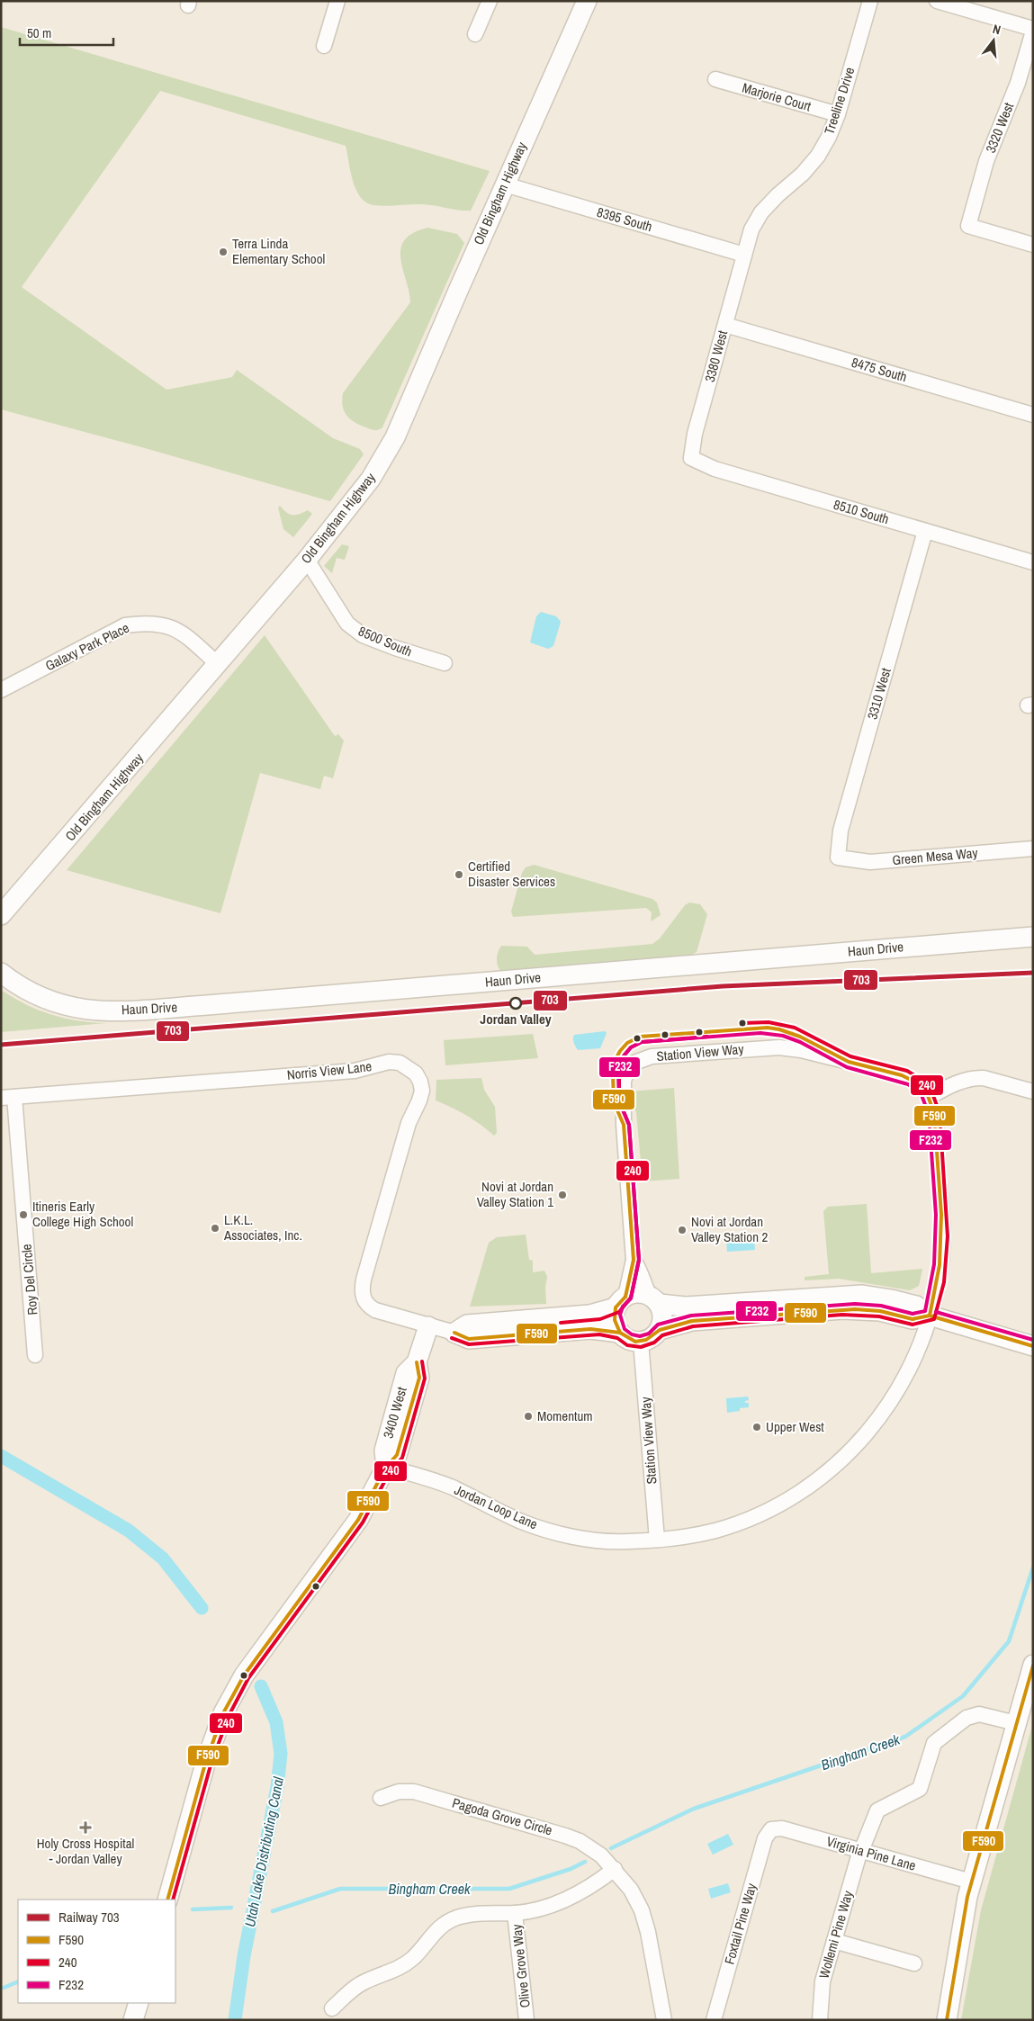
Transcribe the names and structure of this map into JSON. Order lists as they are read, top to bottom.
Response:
{
  "streets": {
    "street": [
      "Marjorie Court",
      "Treeline Drive",
      "3320 West",
      "Old Bingham Highway",
      "8395 South",
      "3380 West",
      "8475 South",
      "8510 South",
      "8500 South",
      "Galaxy Park Place",
      "3310 West",
      "Green Mesa Way",
      "Haun Drive",
      "Station View Way",
      "Norris View Lane",
      "Roy Del Circle",
      "3400 West",
      "Jordan Loop Lane",
      "Pagoda Grove Circle",
      "Virginia Pine Lane",
      "Foxtail Pine Way",
      "Wollemi Pine Way",
      "Olive Grove Way"
    ]
  },
  "crossings": [
    ["Marjorie Court", "Treeline Drive"],
    ["Treeline Drive", "8395 South"],
    ["Treeline Drive", "3380 West"],
    ["Old Bingham Highway", "8395 South"],
    ["Old Bingham Highway", "8500 South"],
    ["Old Bingham Highway", "Galaxy Park Place"],
    ["8395 South", "3380 West"],
    ["3380 West", "8475 South"],
    ["3380 West", "8510 South"],
    ["8510 South", "3310 West"],
    ["3310 West", "Green Mesa Way"],
    ["Station View Way", "Jordan Loop Lane"],
    ["Norris View Lane", "Roy Del Circle"],
    ["Norris View Lane", "3400 West"],
    ["3400 West", "Jordan Loop Lane"],
    ["Virginia Pine Lane", "Foxtail Pine Way"],
    ["Virginia Pine Lane", "Wollemi Pine Way"]
  ],
  "water": ["Bingham Creek", "Utah Lake Distributing Canal"],
  "places": {
    "other": [
      "Terra Linda Elementary School",
      "Certified Disaster Services",
      "Jordan Valley",
      "Novi at Jordan Valley Station 1",
      "Itineris Early College High School",
      "L.K.L. Associates, Inc.",
      "Novi at Jordan Valley Station 2",
      "Momentum",
      "Upper West"
    ],
    "health": ["Holy Cross Hospital - Jordan Valley"]
  },
  "lines": [
    "rail line 703",
    "transit line 240",
    "transit line F590",
    "transit line F232"
  ],
  "legend": [
    "Railway 703",
    "F590",
    "240",
    "F232"
  ],
  "scale_bar": "50 m",
  "north": "top"
}
